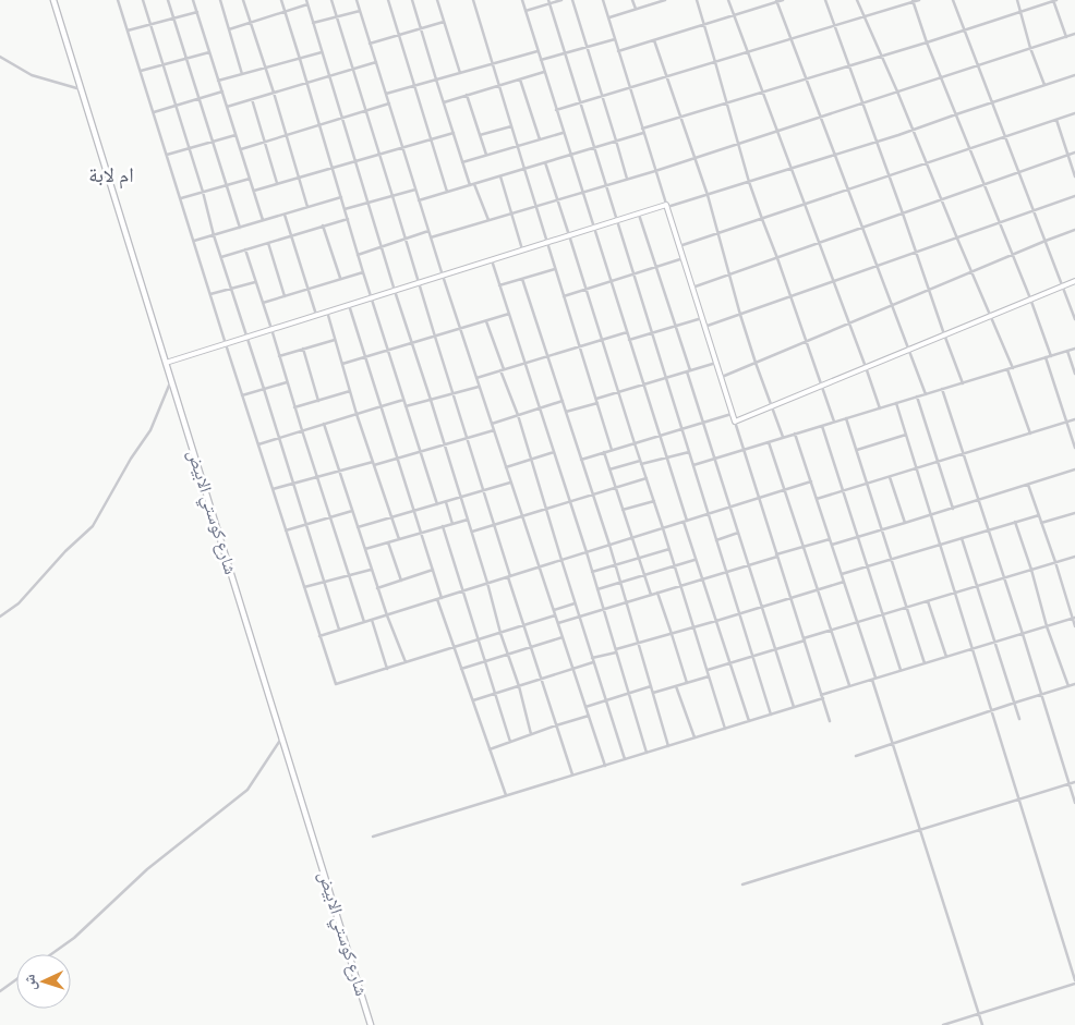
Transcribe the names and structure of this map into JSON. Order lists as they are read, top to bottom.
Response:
{
  "streets": {
    "highway": ["شارع كوستي الابيض"]
  },
  "districts": ["ام لابة"],
  "north": "left"
}
